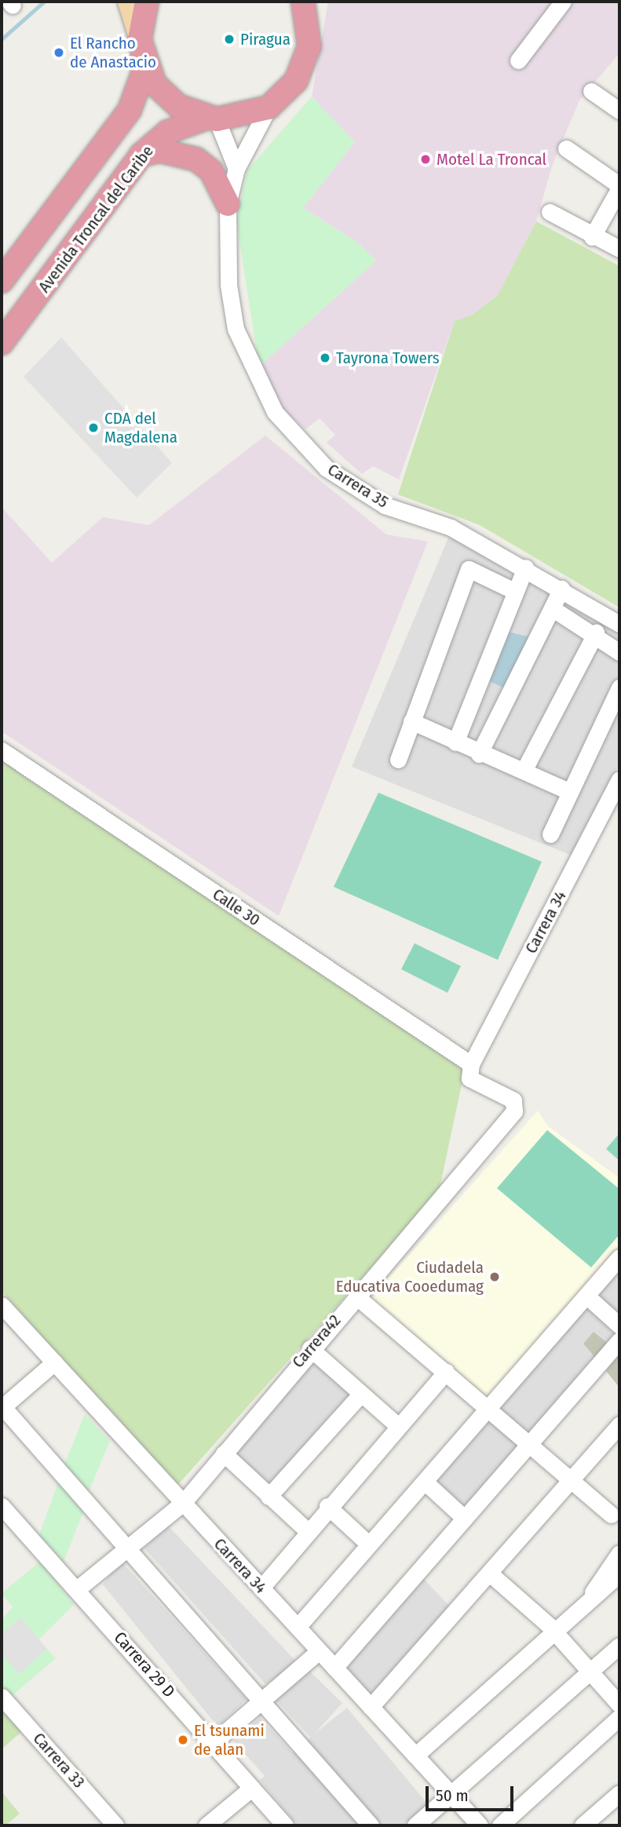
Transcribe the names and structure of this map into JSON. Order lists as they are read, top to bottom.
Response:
{
  "streets": {
    "highway": ["Avenida Troncal del Caribe"],
    "street": [
      "Carrera 35",
      "Calle 30",
      "Carrera 34",
      "Carrera42",
      "Carrera 29 D",
      "Carrera 33"
    ]
  },
  "crossings": [
    ["Avenida Troncal del Caribe", "Carrera 35"],
    ["Calle 30", "Carrera 34"],
    ["Calle 30", "Carrera42"],
    ["Carrera 34", "Carrera42"],
    ["Carrera42", "Carrera 29 D"]
  ],
  "places": [
    "Piragua",
    "El Rancho de Anastacio",
    "Motel La Troncal",
    "Tayrona Towers",
    "CDA del Magdalena",
    "Ciudadela Educativa Cooedumag",
    "El tsunami de alan"
  ],
  "scale_bar": "50 m"
}
